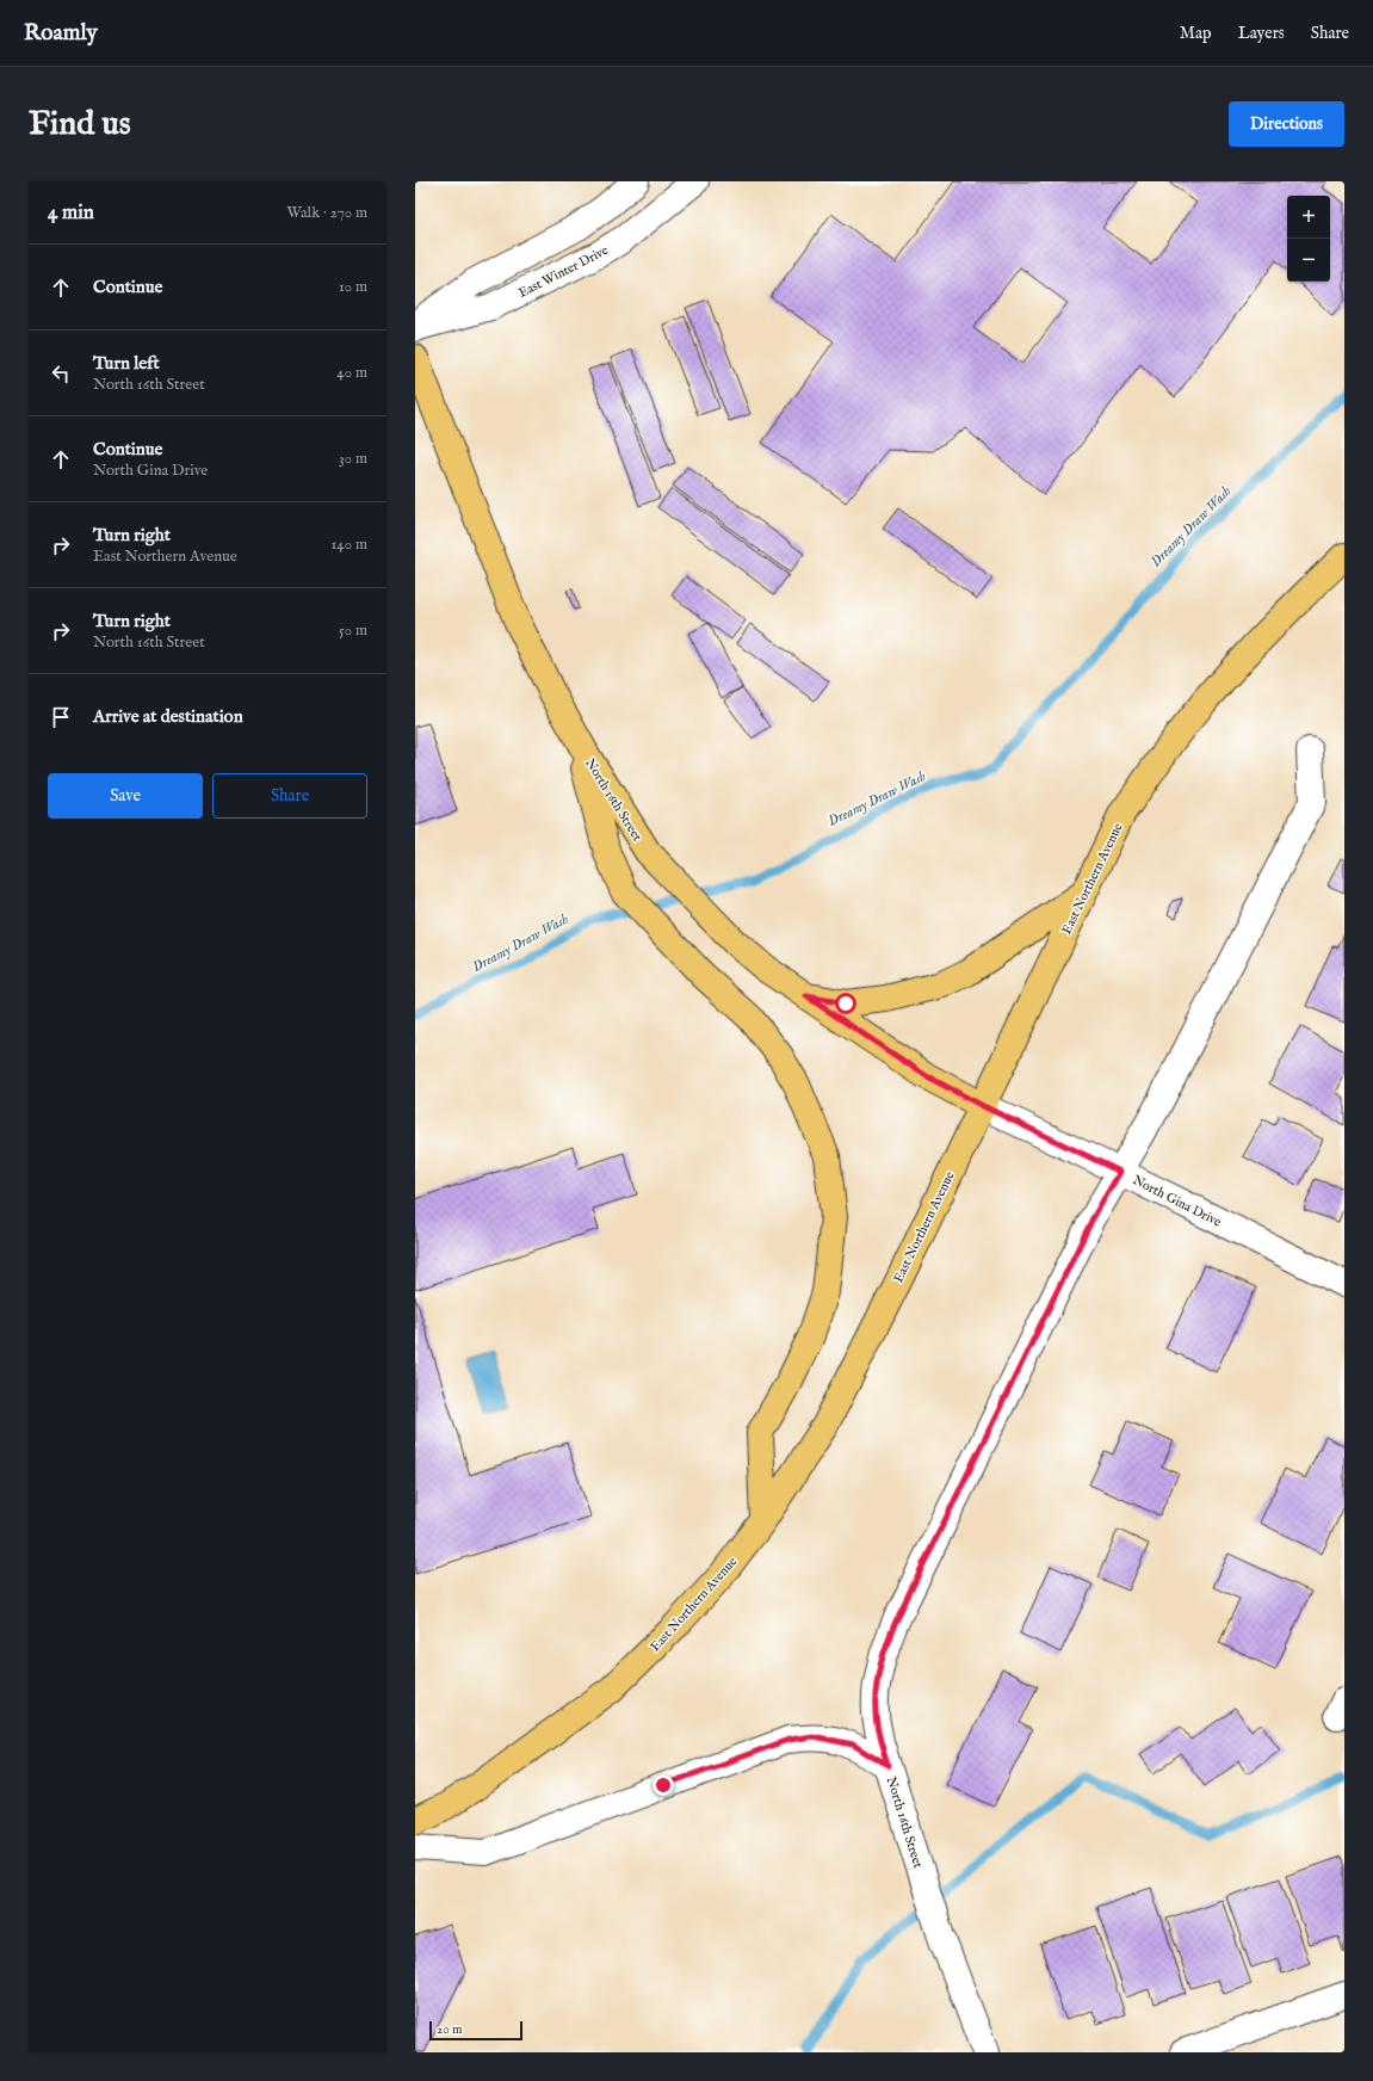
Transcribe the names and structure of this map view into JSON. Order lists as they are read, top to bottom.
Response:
{
  "streets": {
    "main road": ["North 16th Street", "East Northern Avenue"],
    "street": ["East Winter Drive", "North Gina Drive"]
  },
  "crossings": [
    ["North 16th Street", "East Northern Avenue"],
    ["North 16th Street", "North Gina Drive"],
    ["East Northern Avenue", "North Gina Drive"]
  ],
  "water": ["Dreamy Draw Wash"],
  "scale_bar": "20 m",
  "page": {
    "header": "Roamly",
    "nav": ["Map", "Layers", "Share"],
    "buttons": [
      "Directions",
      ["Save", "Share"]
    ],
    "title": "Find us",
    "heading": ["4 min", "Walk · 270 m"],
    "map_buttons": ["+", "−"],
    "list": [
      ["Continue", "10 m"],
      ["Turn left", "North 16th Street", "40 m"],
      ["Continue", "North Gina Drive", "30 m"],
      ["Turn right", "East Northern Avenue", "140 m"],
      ["Turn right", "North 16th Street", "50 m"],
      "Arrive at destination"
    ],
    "scale": "20 m"
  }
}
